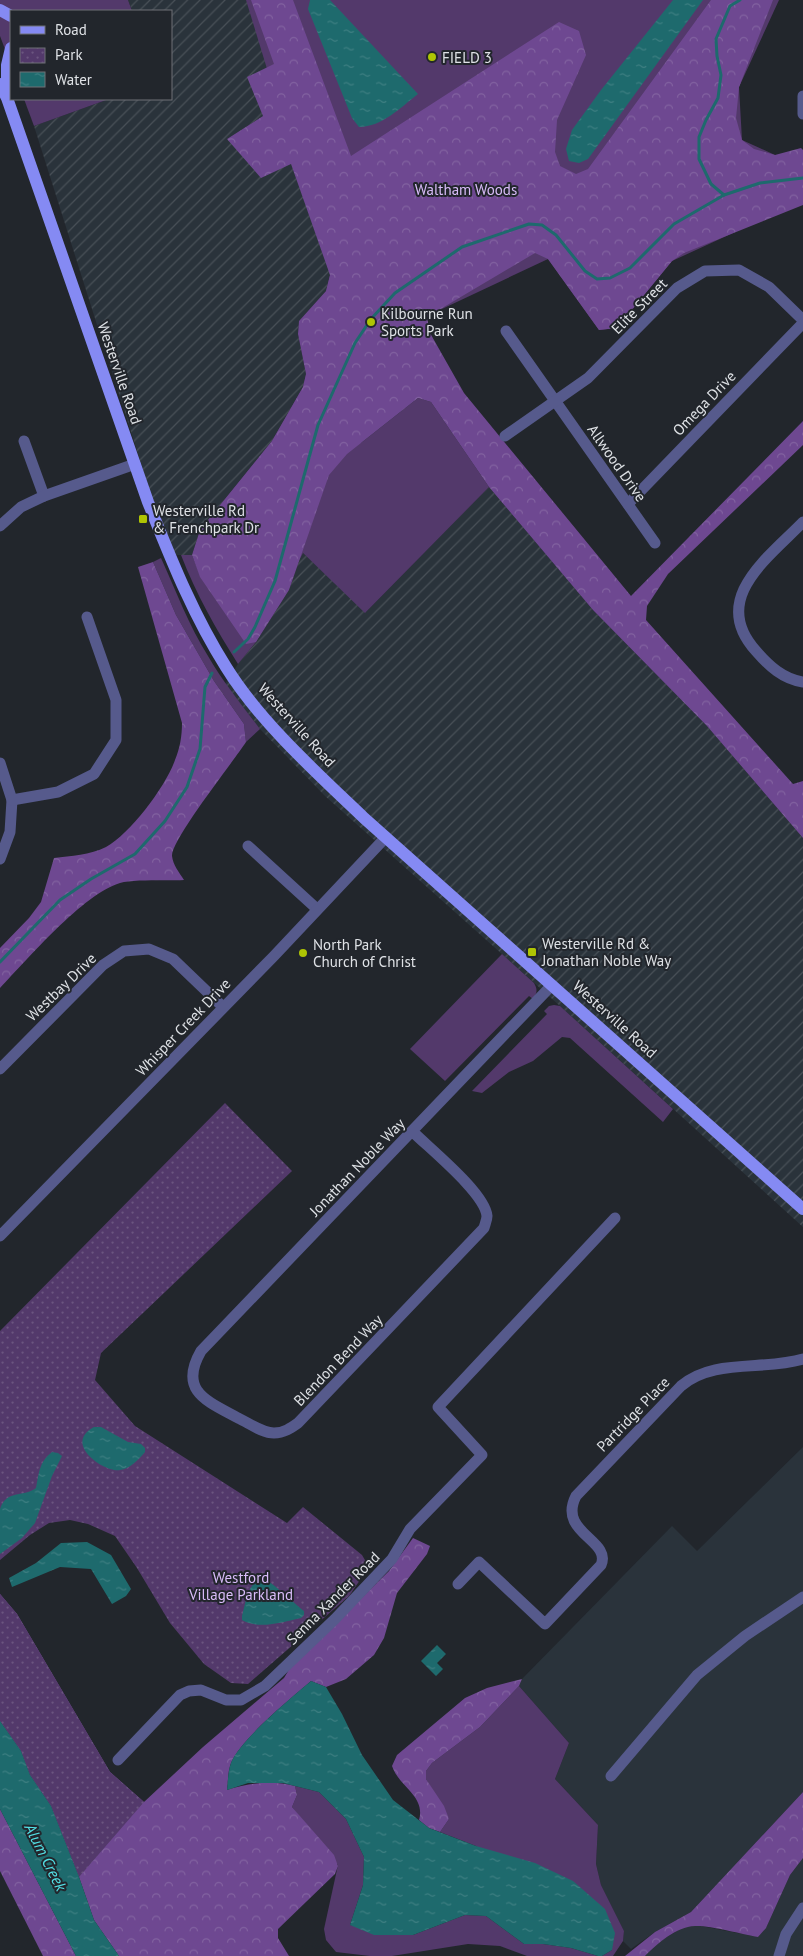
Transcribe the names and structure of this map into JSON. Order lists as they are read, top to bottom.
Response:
{
  "streets": {
    "main road": ["Westerville Road"],
    "street": [
      "Elite Street",
      "Omega Drive",
      "Allwood Drive",
      "Westbay Drive",
      "Whisper Creek Drive",
      "Jonathan Noble Way",
      "Blendon Bend Way",
      "Partridge Place",
      "Senna Xander Road"
    ]
  },
  "crossings": [
    ["Elite Street", "Omega Drive"],
    ["Elite Street", "Allwood Drive"],
    ["Westerville Road", "Whisper Creek Drive"],
    ["Westerville Road", "Jonathan Noble Way"],
    ["Omega Drive", "Allwood Drive"],
    ["Westbay Drive", "Whisper Creek Drive"],
    ["Jonathan Noble Way", "Blendon Bend Way"]
  ],
  "water": ["Alum Creek"],
  "parks": ["Waltham Woods", "Westford Village Parkland"],
  "places": {
    "other": ["FIELD 3", "Kilbourne Run Sports Park", "North Park Church of Christ"],
    "transit": ["Westerville Rd & Frenchpark Dr", "Westerville Rd & Jonathan Noble Way"]
  },
  "legend": ["Road", "Park", "Water"]
}
